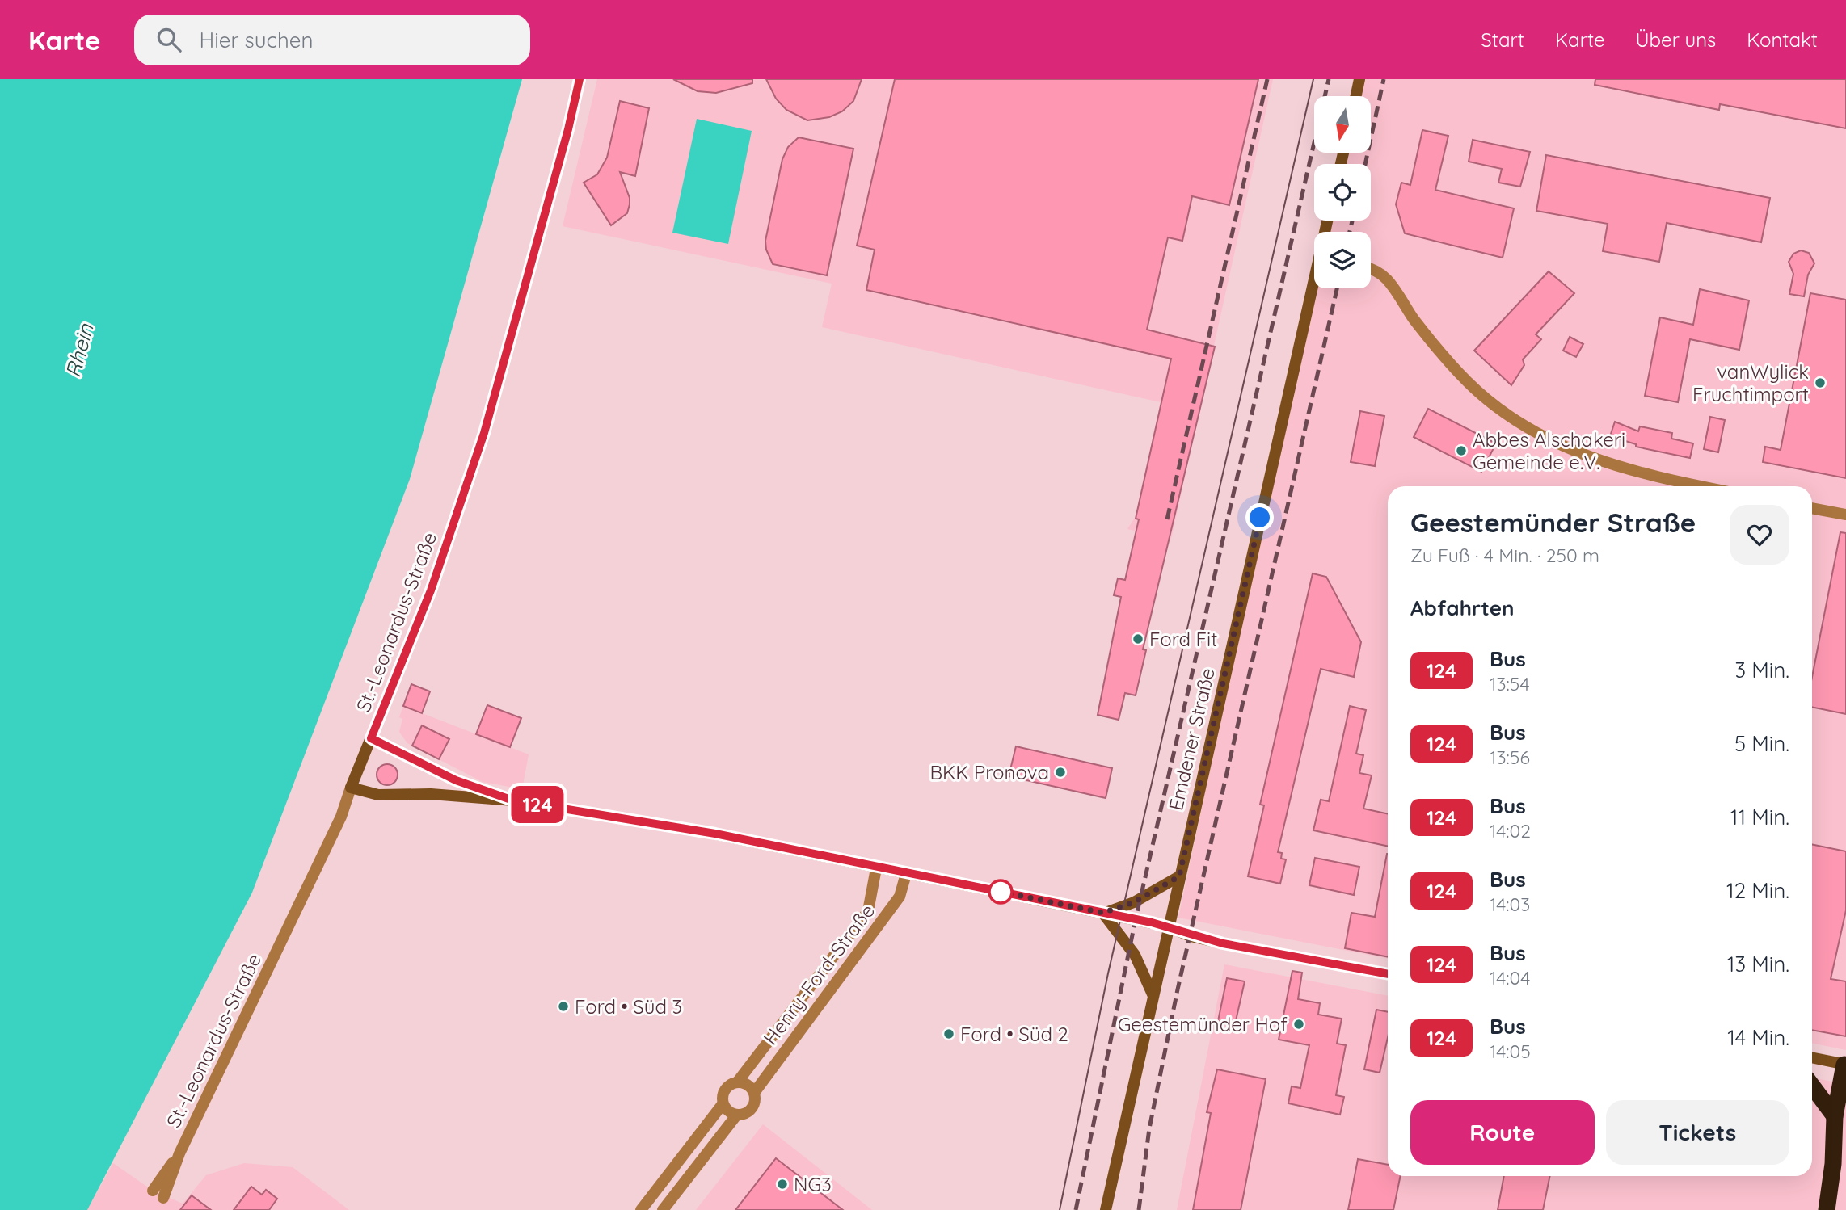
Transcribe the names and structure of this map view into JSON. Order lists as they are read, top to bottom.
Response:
{
  "streets": {
    "street": ["St.-Leonardus-Straße", "Emdener Straße", "Henry-Ford-Straße"]
  },
  "water": ["Rhein"],
  "places": [
    "vanWylick Fruchtimport",
    "Abbes Alschakeri Gemeinde e.V.",
    "Ford Fit",
    "BKK Pronova",
    "Ford • Süd 3",
    "Geestemünder Hof",
    "Ford • Süd 2",
    "NG3"
  ],
  "lines": ["bus line 124"],
  "north": "bottom",
  "page": {
    "header": "Karte",
    "search": "Hier suchen",
    "nav": [
      "Start",
      "Karte",
      "Über uns",
      "Kontakt"
    ],
    "on_map": "124",
    "heading": [
      ["Geestemünder Straße", "Zu Fuß · 4 Min. · 250 m"],
      "Abfahrten"
    ],
    "list": [
      {
        "mark": "124",
        "name": "Bus",
        "note": "13:54",
        "value": "3 Min."
      },
      {
        "mark": "124",
        "name": "Bus",
        "note": "13:56",
        "value": "5 Min."
      },
      {
        "mark": "124",
        "name": "Bus",
        "note": "14:02",
        "value": "11 Min."
      },
      {
        "mark": "124",
        "name": "Bus",
        "note": "14:03",
        "value": "12 Min."
      },
      {
        "mark": "124",
        "name": "Bus",
        "note": "14:04",
        "value": "13 Min."
      },
      {
        "mark": "124",
        "name": "Bus",
        "note": "14:05",
        "value": "14 Min."
      }
    ],
    "buttons": ["Route", "Tickets"]
  }
}
